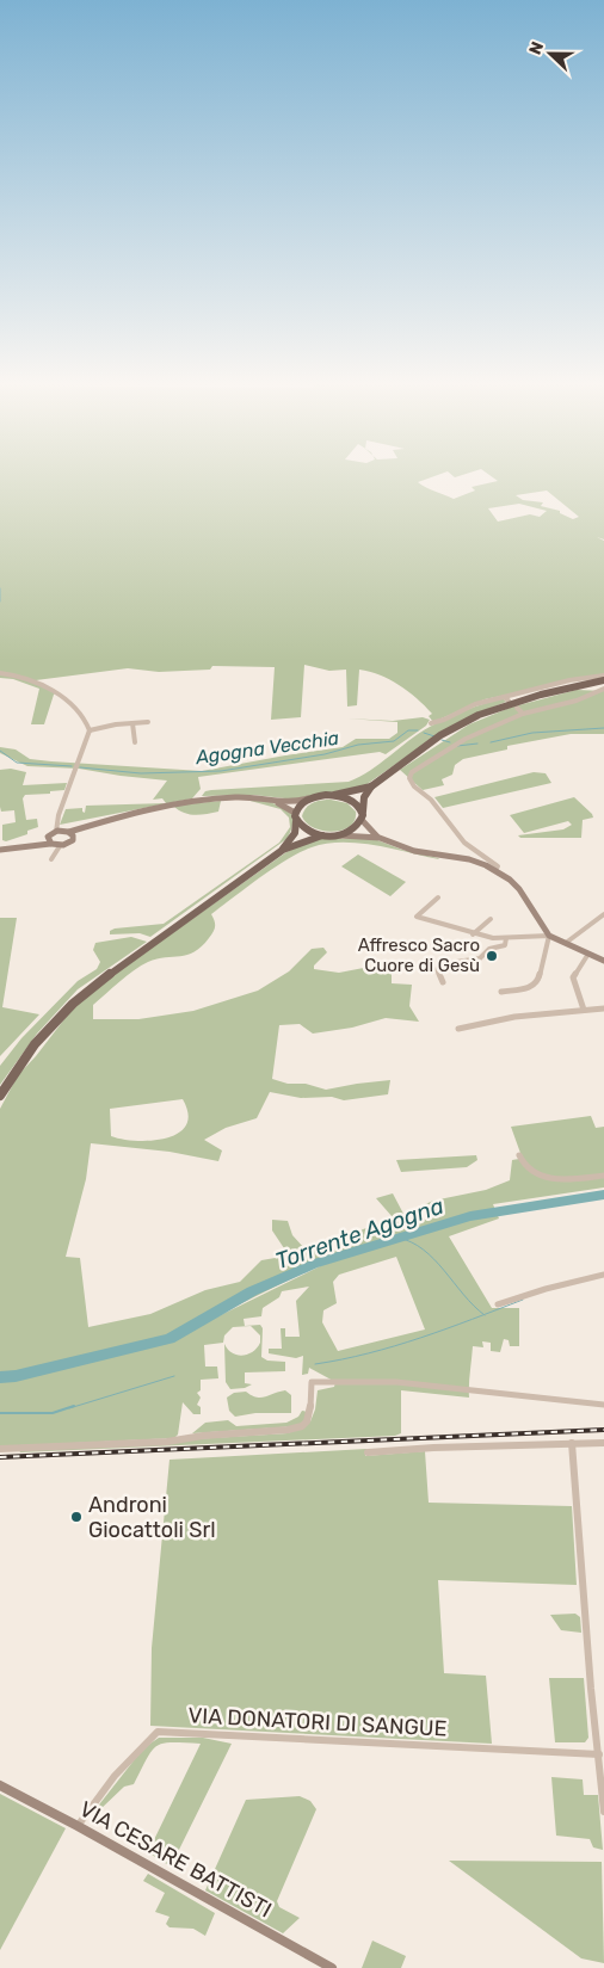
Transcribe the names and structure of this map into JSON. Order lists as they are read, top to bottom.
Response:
{
  "streets": {
    "street": ["VIA DONATORI DI SANGUE", "VIA CESARE BATTISTI"]
  },
  "crossings": [
    ["VIA DONATORI DI SANGUE", "VIA CESARE BATTISTI"]
  ],
  "water": ["Agogna Vecchia", "Torrente Agogna"],
  "places": ["Affresco Sacro Cuore di Gesù", "Androni Giocattoli Srl"],
  "north": "left"
}
